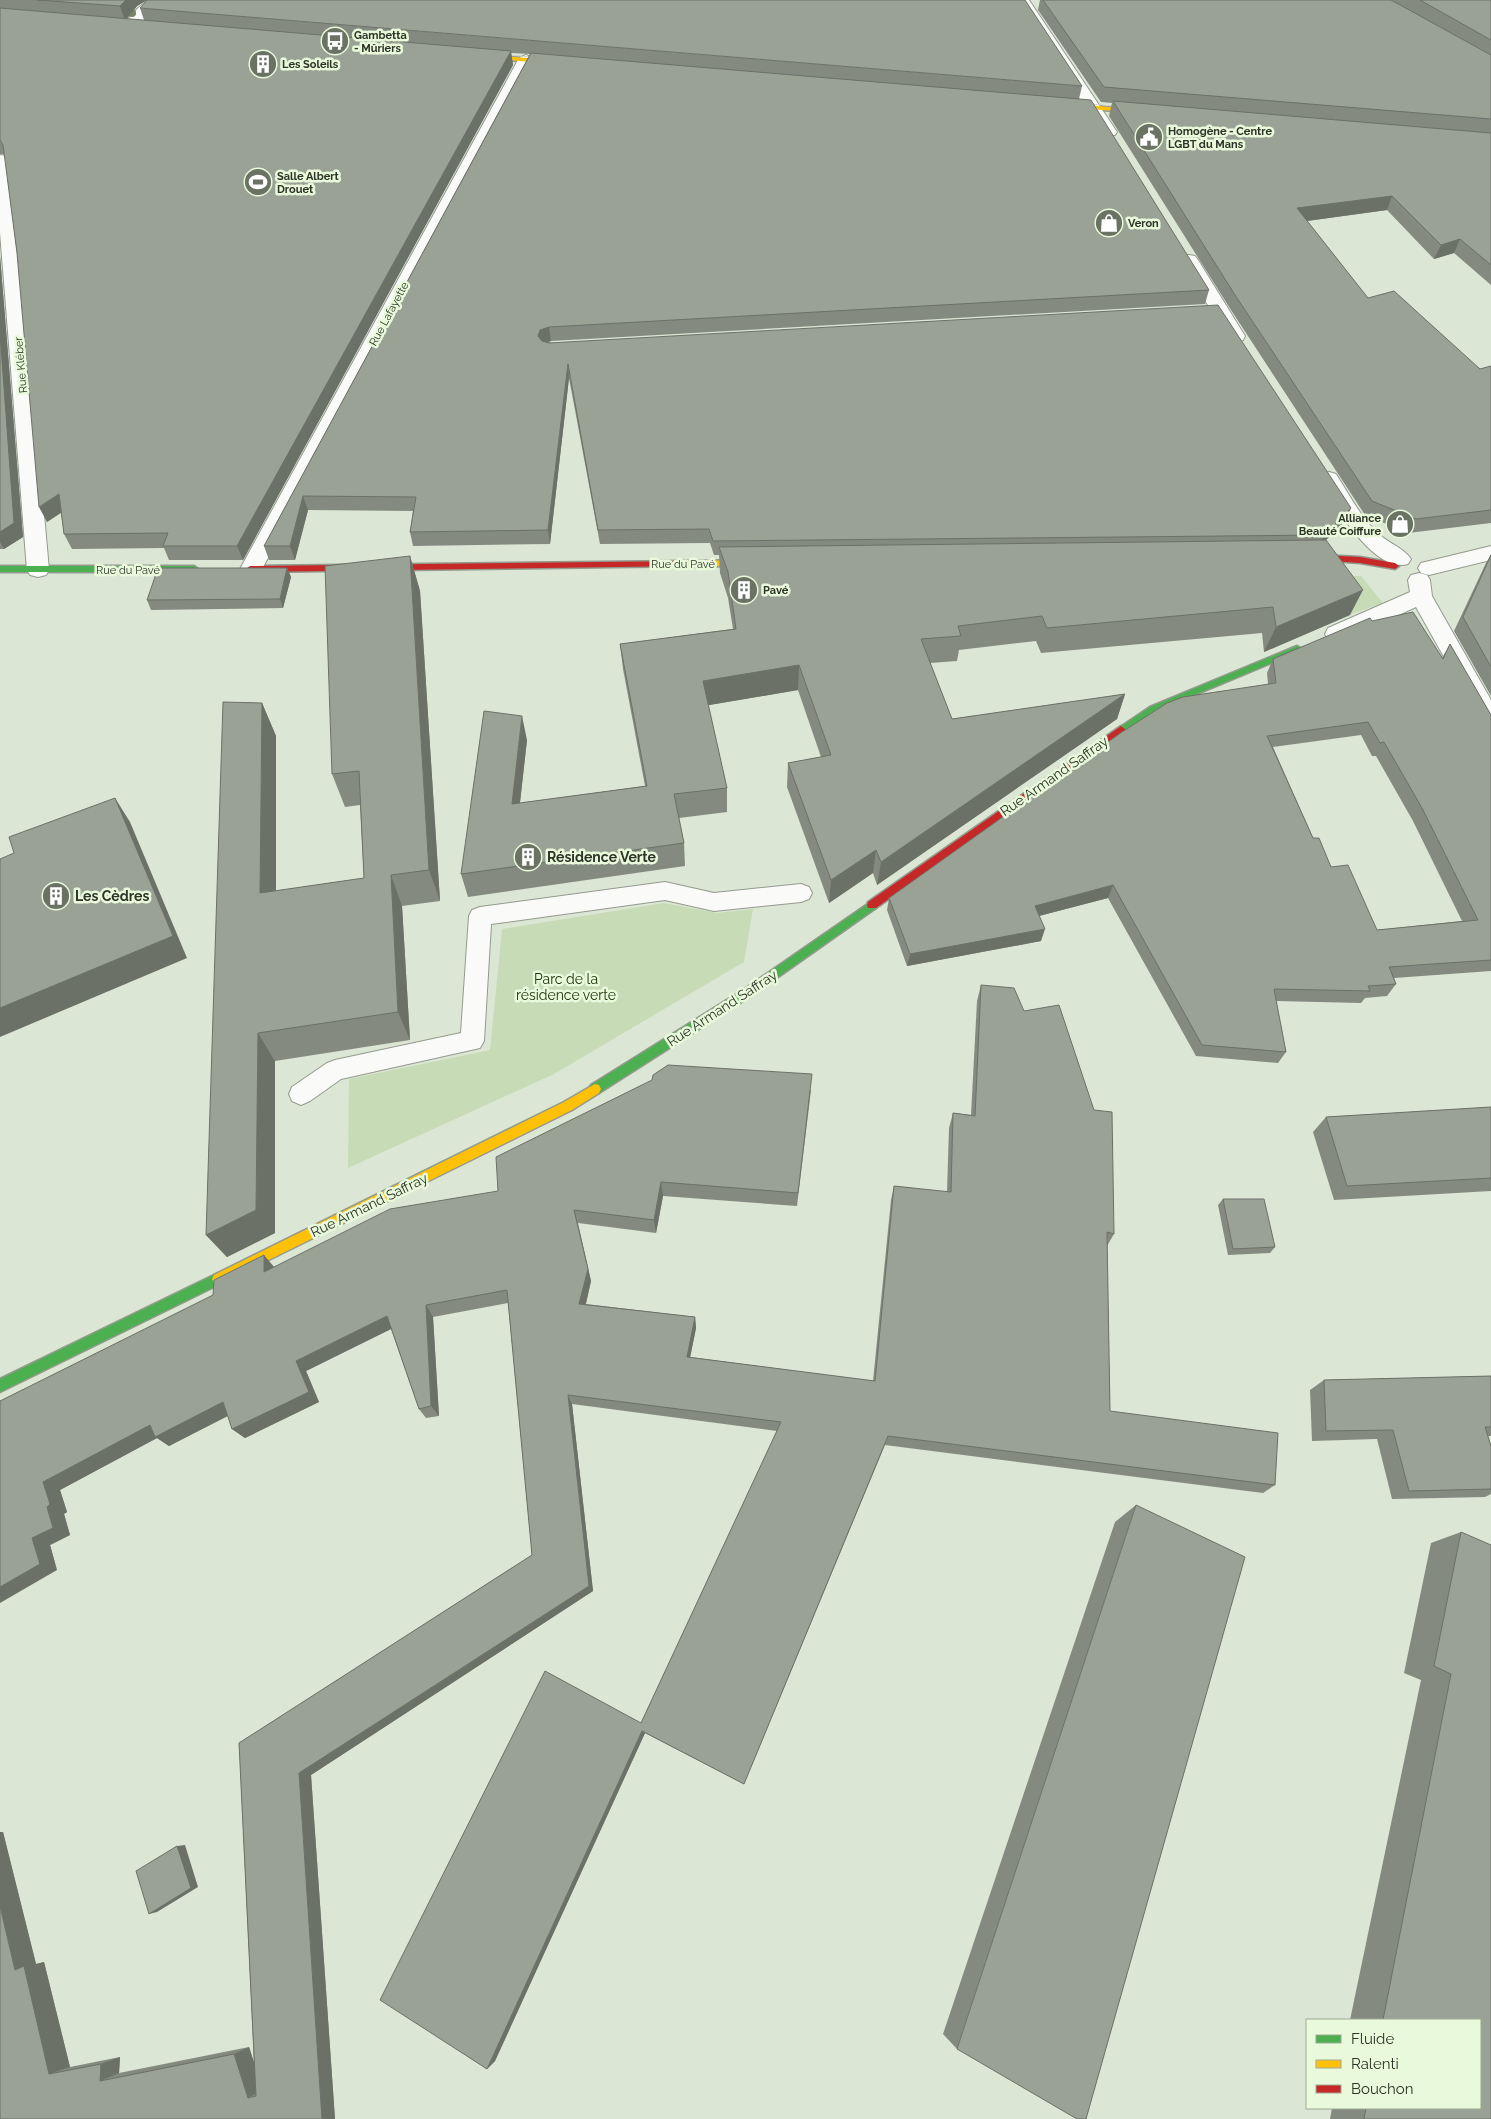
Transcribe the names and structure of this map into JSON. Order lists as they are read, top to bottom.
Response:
{
  "streets": {
    "street": [
      "Rue Lafayette",
      "Rue Kléber",
      "Rue du Pavé",
      "Rue Armand Saffray"
    ]
  },
  "crossings": [
    ["Rue Lafayette", "Rue du Pavé"],
    ["Rue Kléber", "Rue du Pavé"]
  ],
  "parks": ["Parc de la résidence verte"],
  "places": {
    "bus stop": ["Gambetta - Mûriers"],
    "building": [
      "Les Soleils",
      "Pavé",
      "Résidence Verte",
      "Les Cèdres"
    ],
    "public building": ["Homogène - Centre LGBT du Mans"],
    "sports": ["Salle Albert Drouet"],
    "shop": ["Veron", "Alliance Beauté Coiffure"]
  },
  "legend": ["Fluide", "Ralenti", "Bouchon"]
}
